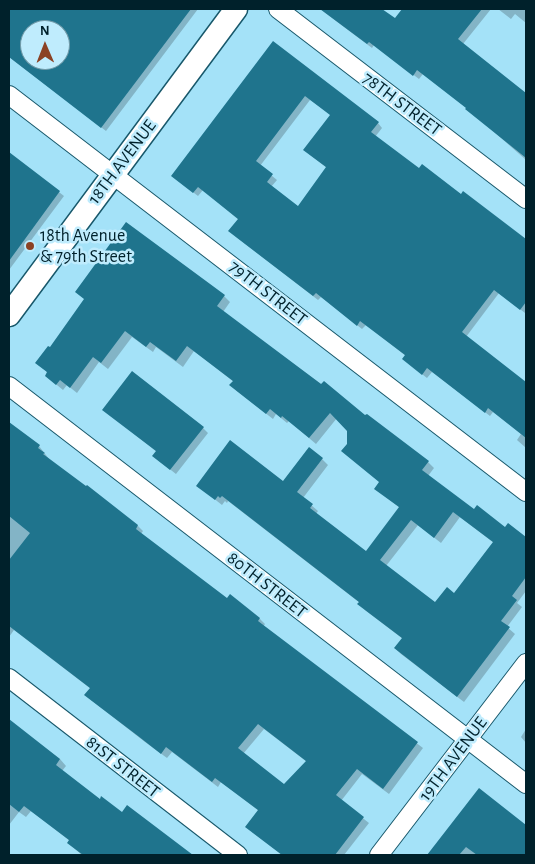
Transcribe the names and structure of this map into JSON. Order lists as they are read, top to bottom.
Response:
{
  "streets": {
    "street": [
      "78TH STREET",
      "18TH AVENUE",
      "79TH STREET",
      "80TH STREET",
      "19TH AVENUE",
      "81ST STREET"
    ]
  },
  "crossings": [
    ["18TH AVENUE", "79TH STREET"],
    ["80TH STREET", "19TH AVENUE"]
  ],
  "places": ["18th Avenue & 79th Street"],
  "north": "top"
}
